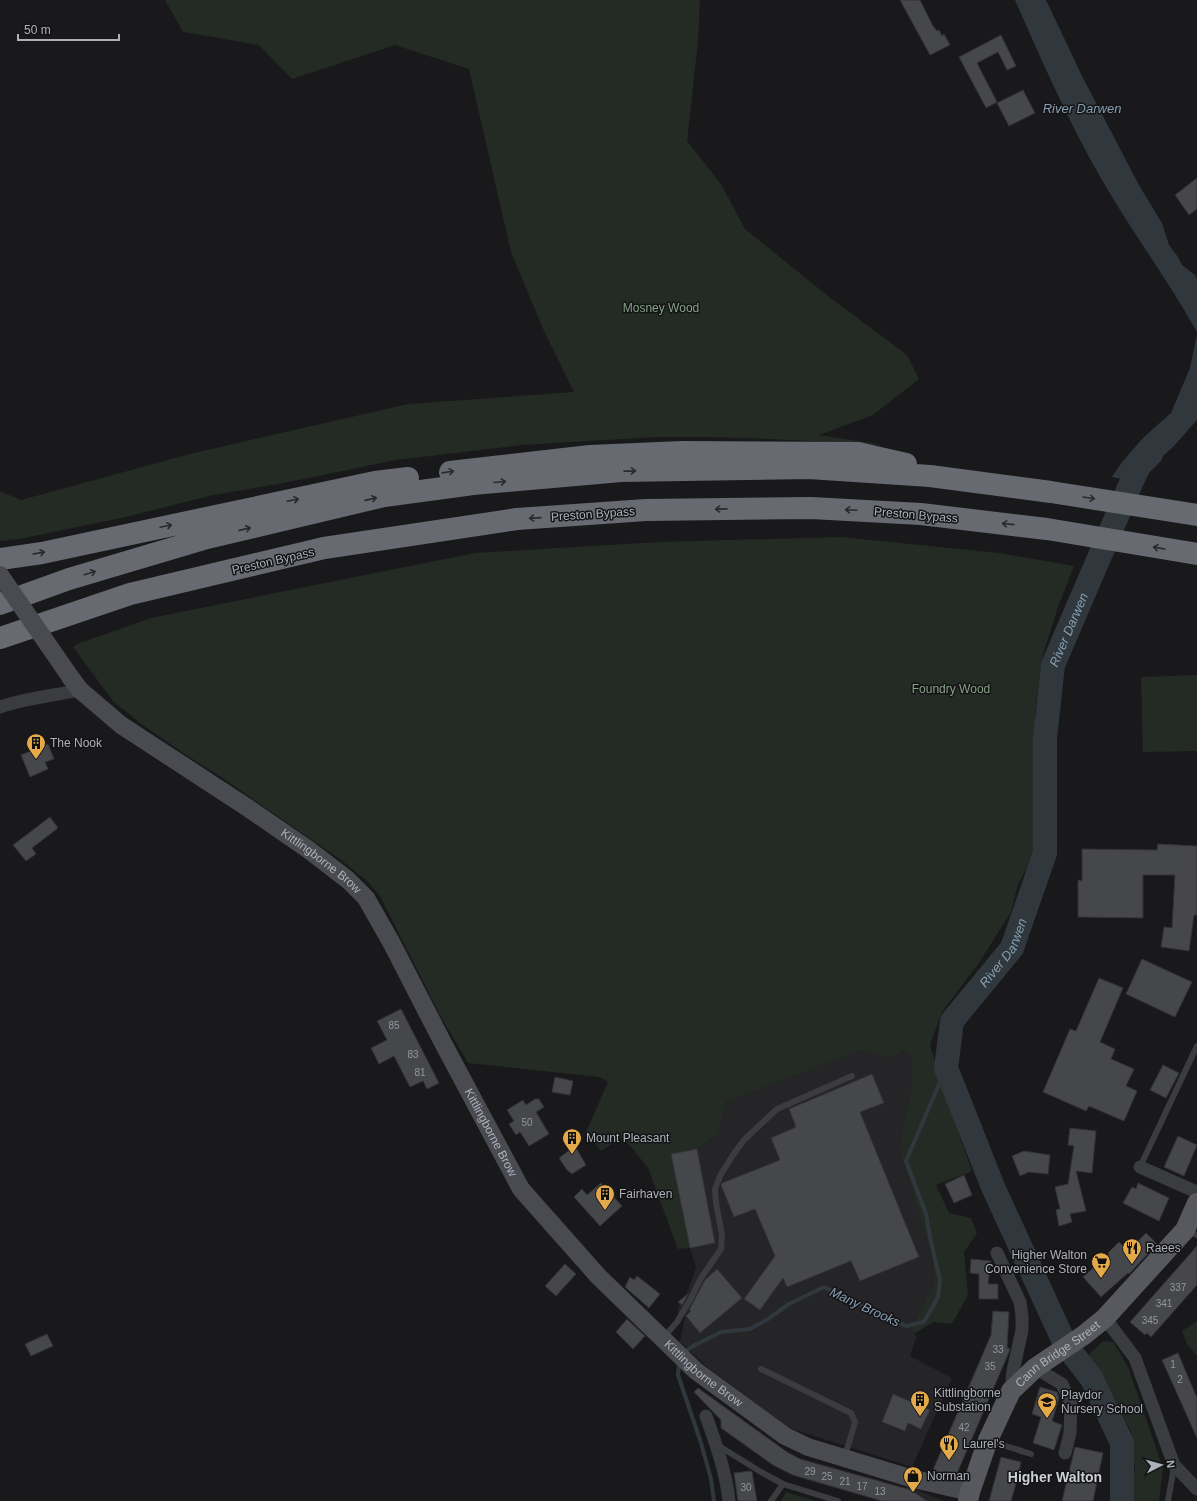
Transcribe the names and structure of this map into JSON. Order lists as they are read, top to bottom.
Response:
{
  "streets": {
    "highway": ["Preston Bypass"],
    "main road": ["Cann Bridge Street"],
    "street": ["Kittlingborne Brow"]
  },
  "crossings": [
    ["Kittlingborne Brow", "Cann Bridge Street"]
  ],
  "districts": ["Higher Walton"],
  "water": ["River Darwen", "Many Brooks"],
  "parks": ["Mosney Wood", "Foundry Wood"],
  "places": {
    "building": [
      "The Nook",
      "Mount Pleasant",
      "Fairhaven",
      "Kittlingborne Substation"
    ],
    "restaurant": ["Raees", "Laurel's"],
    "supermarket": ["Higher Walton Convenience Store"],
    "school or university": ["Playdor Nursery School"],
    "shop": ["Norman"]
  },
  "house_numbers": [
    "85",
    "83",
    "81",
    "50",
    "337",
    "341",
    "345",
    "33",
    "1",
    "35",
    "2",
    "42",
    "29",
    "25",
    "21",
    "17",
    "30",
    "13"
  ],
  "scale_bar": "50 m",
  "north": "right"
}
